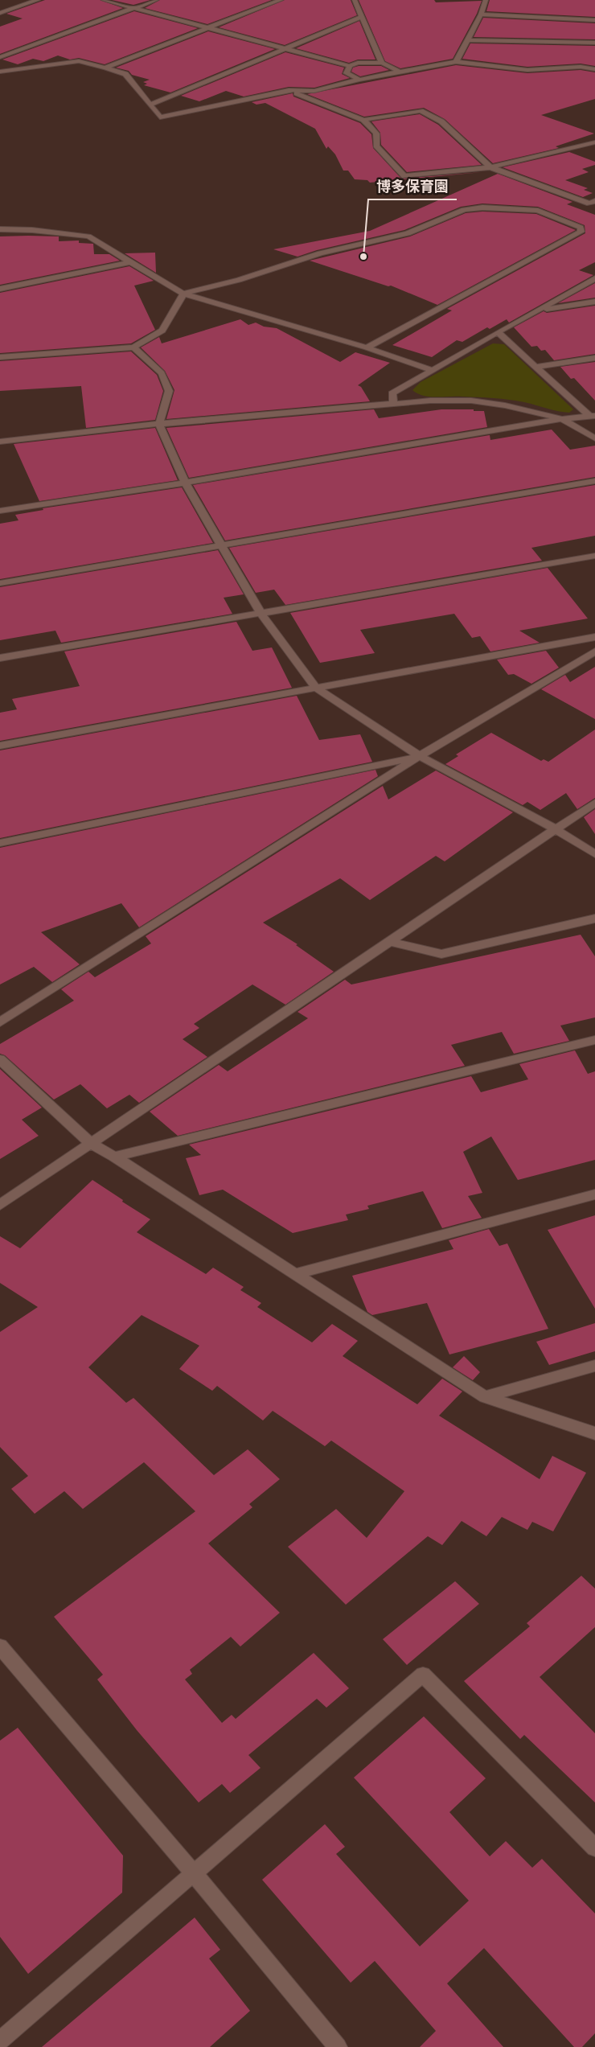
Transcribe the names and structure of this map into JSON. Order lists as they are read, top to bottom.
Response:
{
  "places": ["博多保育園"]
}
